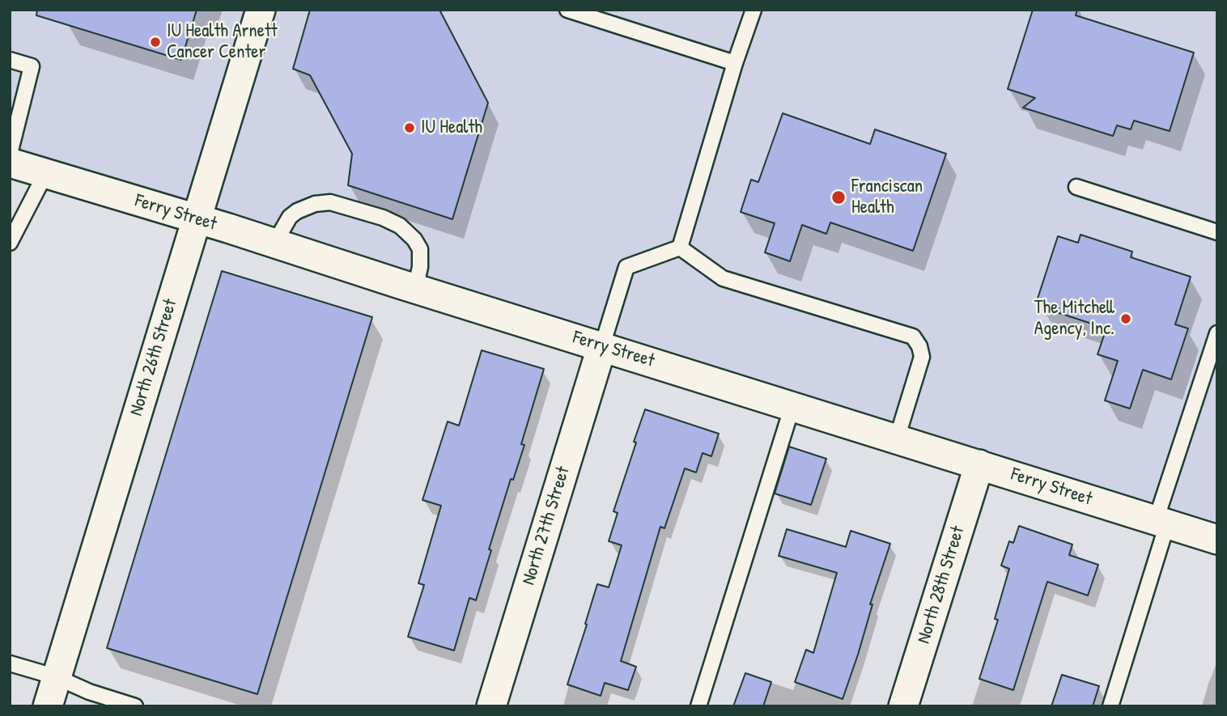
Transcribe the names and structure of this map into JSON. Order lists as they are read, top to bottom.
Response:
{
  "streets": {
    "street": [
      "Ferry Street",
      "North 26th Street",
      "North 27th Street",
      "North 28th Street"
    ]
  },
  "crossings": [
    ["Ferry Street", "North 26th Street"],
    ["Ferry Street", "North 27th Street"],
    ["Ferry Street", "North 28th Street"]
  ],
  "places": [
    "IU Health Arnett Cancer Center",
    "IU Health",
    "Franciscan Health",
    "The Mitchell Agency, Inc."
  ]
}
